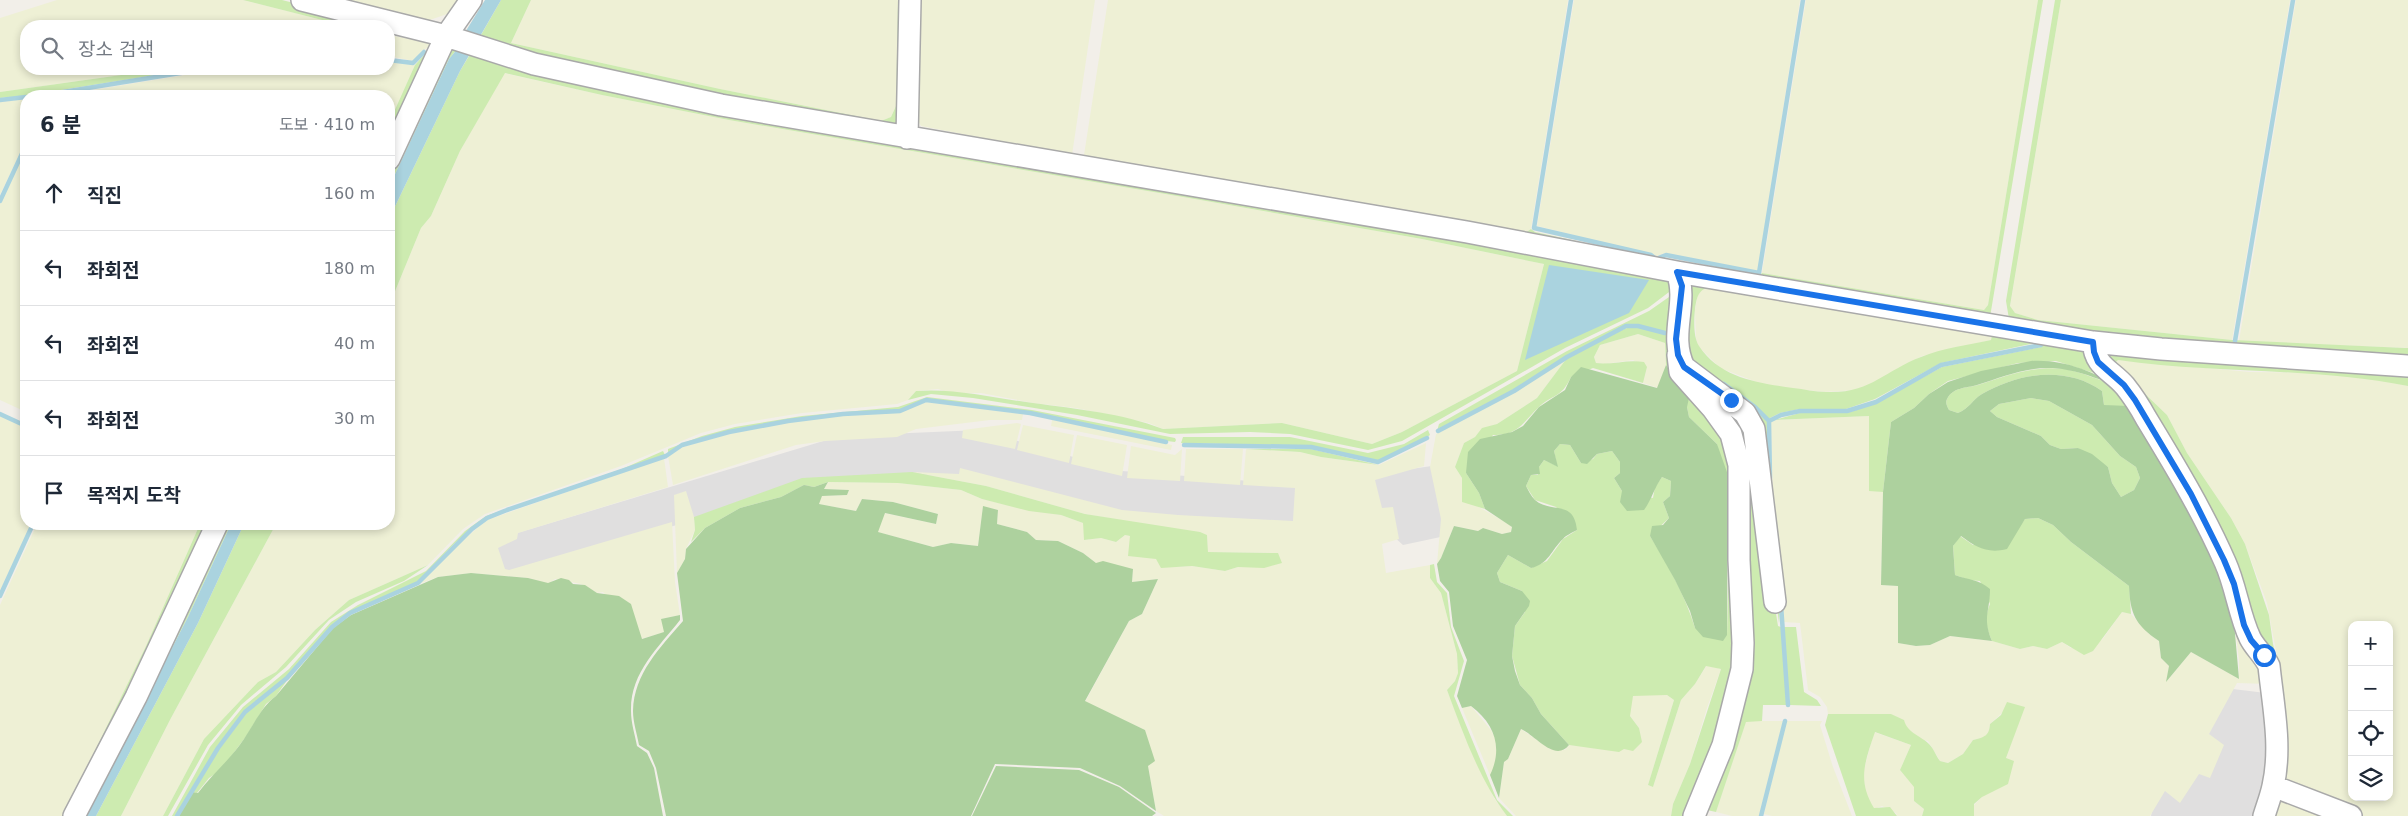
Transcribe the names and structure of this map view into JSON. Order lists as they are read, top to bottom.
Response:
{
  "page": {
    "search": "장소 검색",
    "heading": ["6 분", "도보 · 410 m"],
    "list": [
      ["직진", "160 m"],
      ["좌회전", "180 m"],
      ["좌회전", "40 m"],
      ["좌회전", "30 m"],
      "목적지 도착"
    ],
    "map_buttons": ["+", "−"]
  }
}
